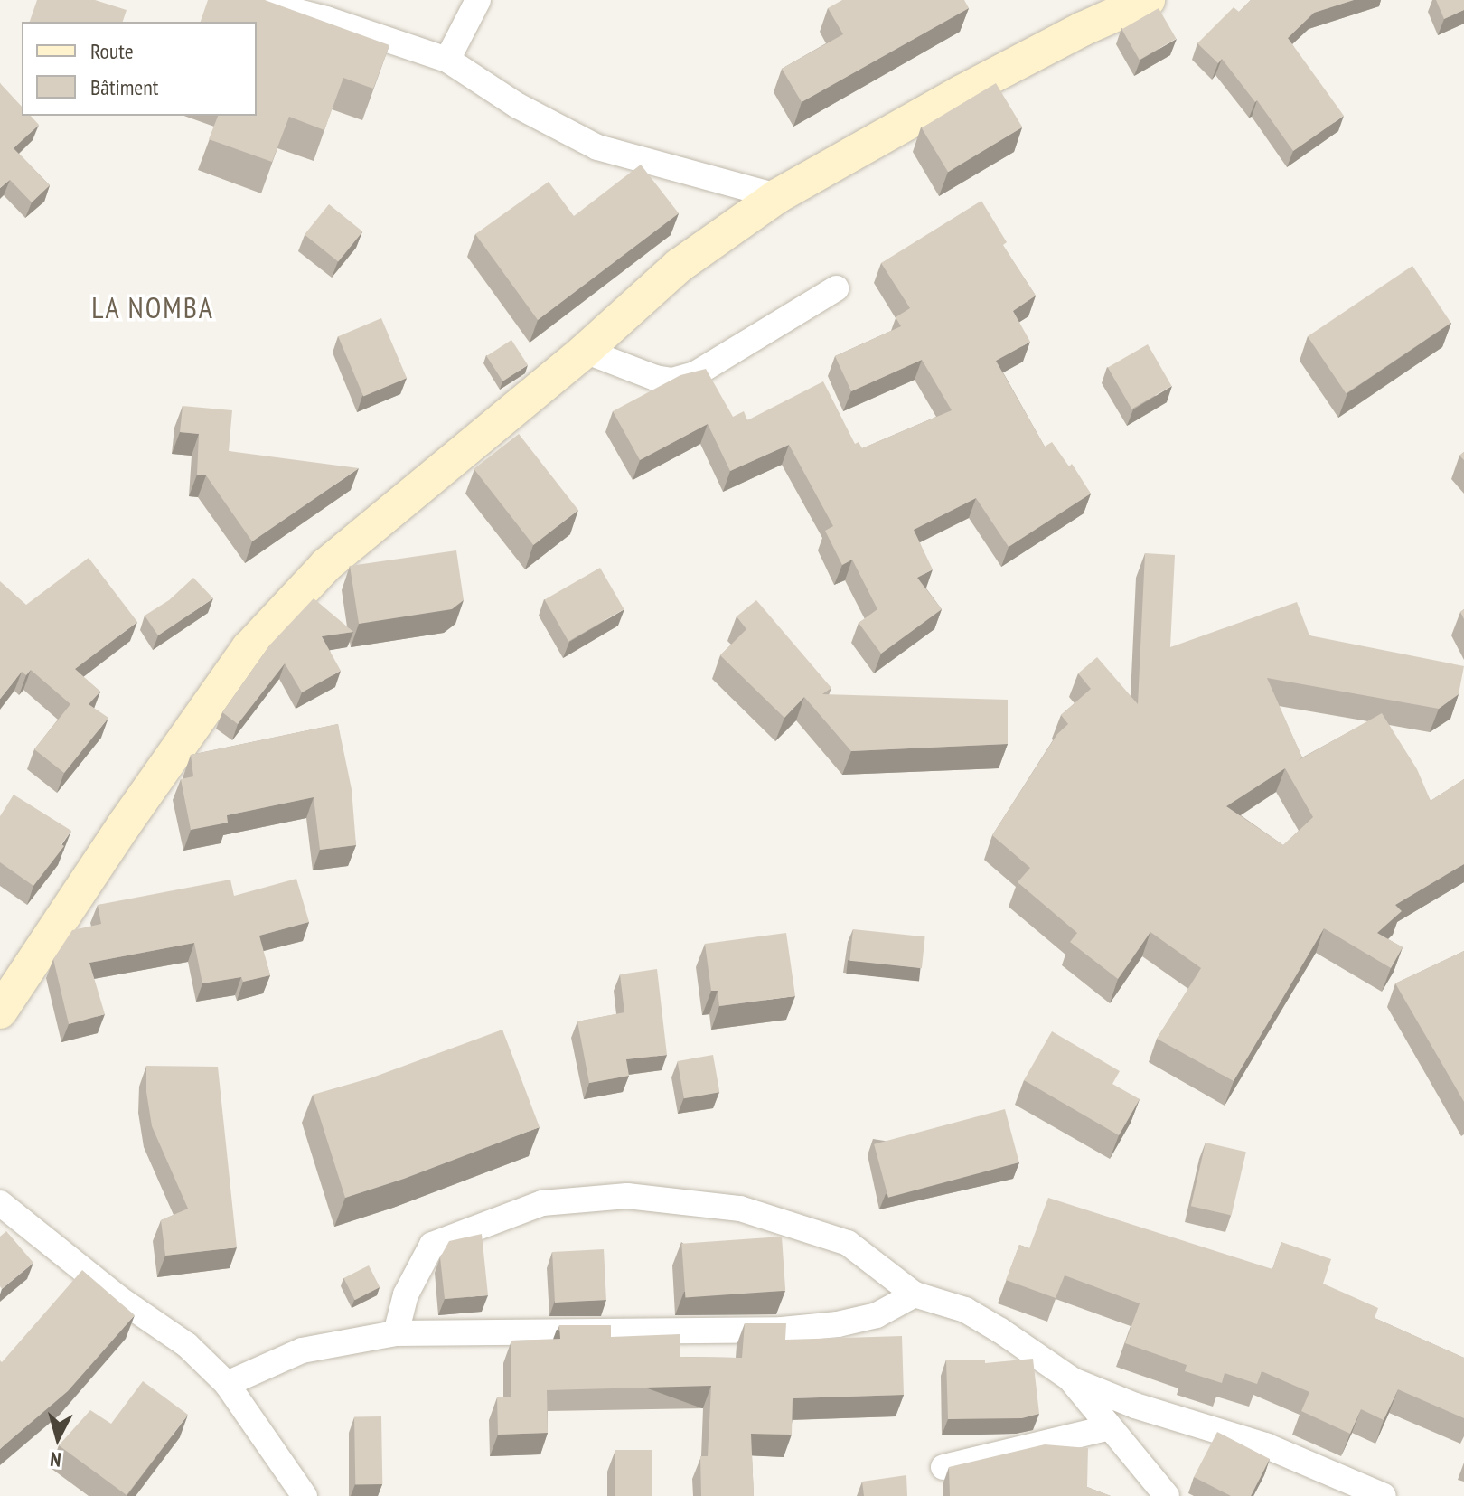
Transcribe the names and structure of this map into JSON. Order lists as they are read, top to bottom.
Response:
{
  "districts": ["LA NOMBA"],
  "legend": ["Route", "Bâtiment"],
  "north": "bottom"
}
